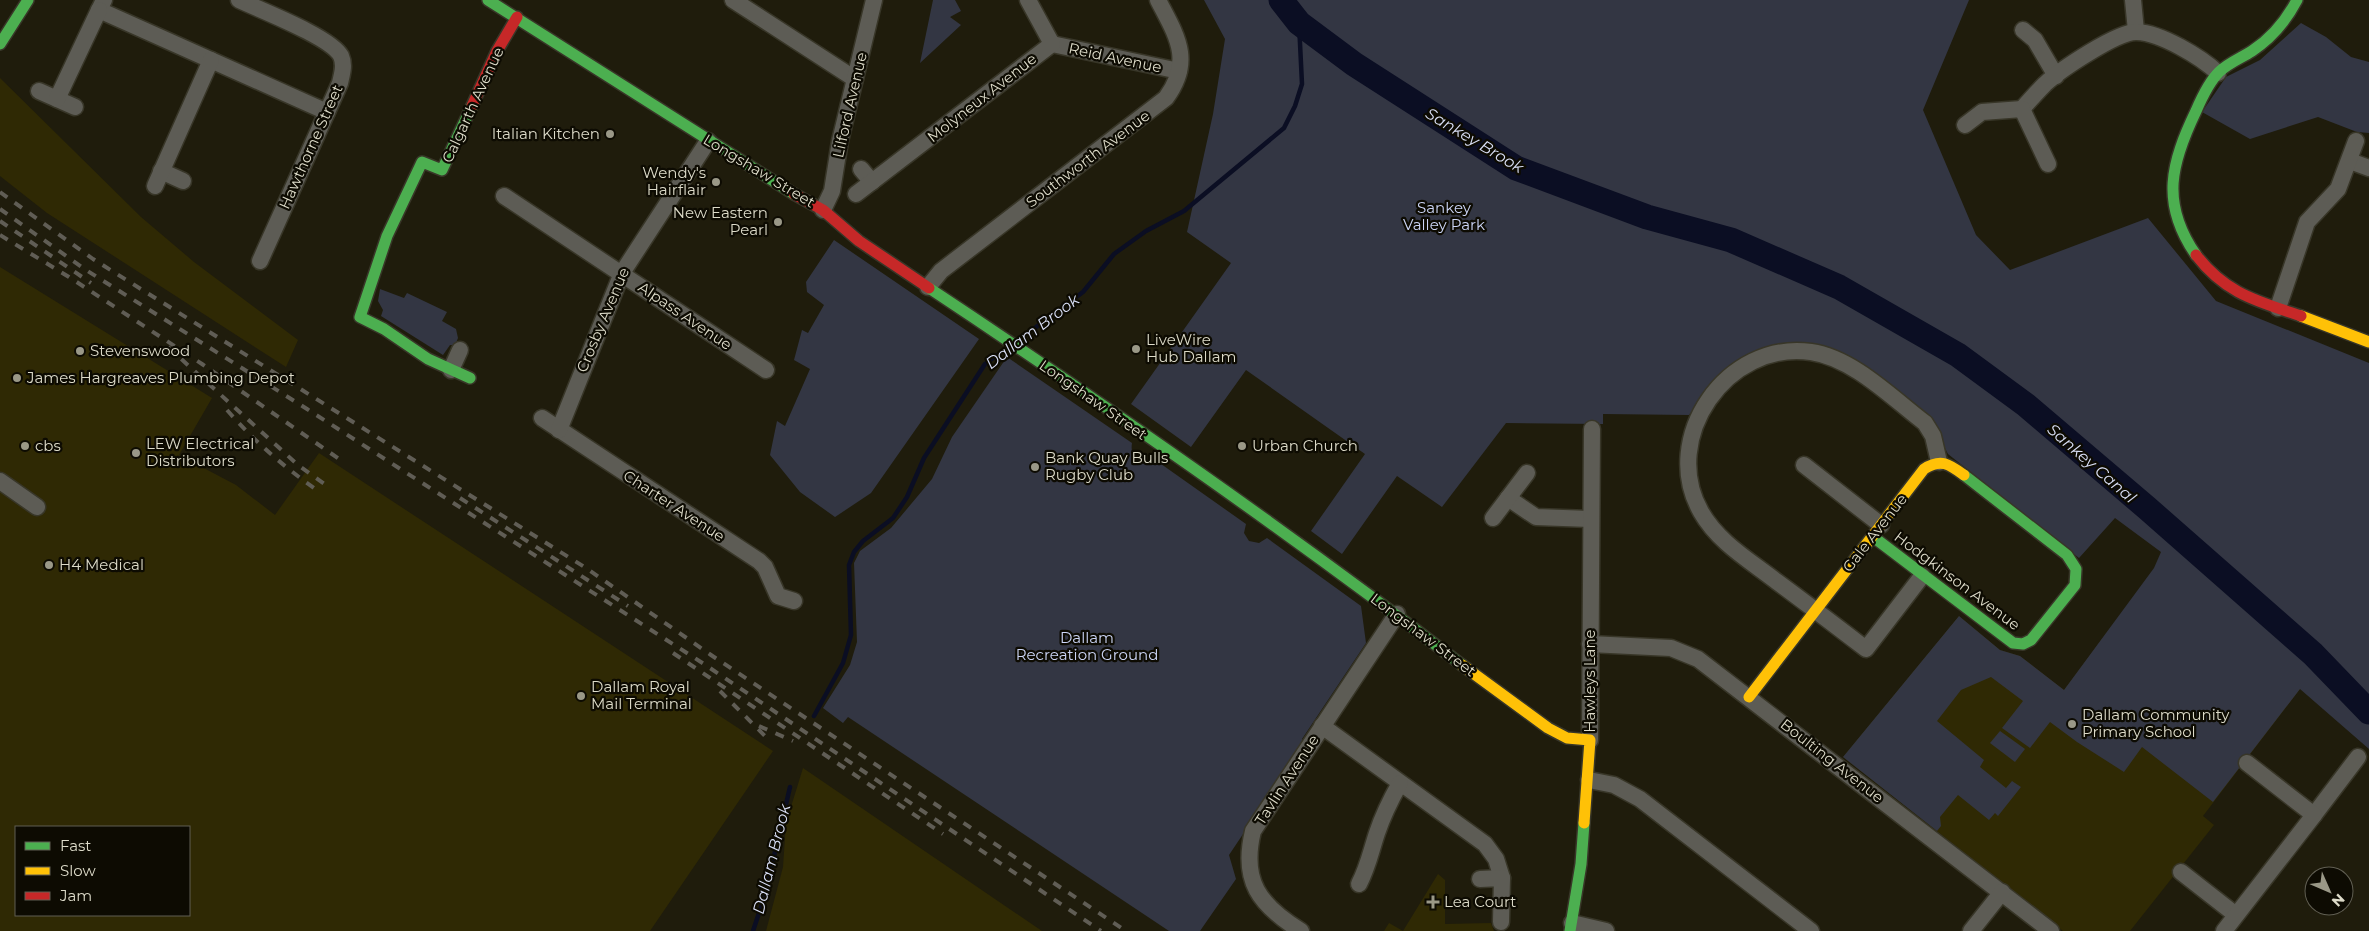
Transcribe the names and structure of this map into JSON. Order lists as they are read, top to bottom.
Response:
{
  "streets": {
    "street": [
      "Reid Avenue",
      "Molyneux Avenue",
      "Calgarth Avenue",
      "Lilford Avenue",
      "Hawthorne Street",
      "Southworth Avenue",
      "Longshaw Street",
      "Alpass Avenue",
      "Crosby Avenue",
      "Charter Avenue",
      "Gale Avenue",
      "Hodgkinson Avenue",
      "Hawleys Lane",
      "Boulting Avenue",
      "Tavlin Avenue"
    ]
  },
  "crossings": [
    ["Reid Avenue", "Molyneux Avenue"],
    ["Reid Avenue", "Southworth Avenue"],
    ["Calgarth Avenue", "Longshaw Street"],
    ["Lilford Avenue", "Longshaw Street"],
    ["Southworth Avenue", "Longshaw Street"],
    ["Longshaw Street", "Crosby Avenue"],
    ["Longshaw Street", "Hawleys Lane"],
    ["Longshaw Street", "Tavlin Avenue"],
    ["Alpass Avenue", "Crosby Avenue"],
    ["Crosby Avenue", "Charter Avenue"],
    ["Gale Avenue", "Hodgkinson Avenue"],
    ["Gale Avenue", "Boulting Avenue"],
    ["Hawleys Lane", "Boulting Avenue"]
  ],
  "water": ["Sankey Brook", "Dallam Brook", "Sankey Canal"],
  "parks": ["Sankey Valley Park", "Dallam Recreation Ground"],
  "places": {
    "other": [
      "Italian Kitchen",
      "Wendy's Hairflair",
      "New Eastern Pearl",
      "LiveWire Hub Dallam",
      "Stevenswood",
      "James Hargreaves Plumbing Depot",
      "cbs",
      "Urban Church",
      "LEW Electrical Distributors",
      "Bank Quay Bulls Rugby Club",
      "H4 Medical",
      "Dallam Royal Mail Terminal",
      "Dallam Community Primary School"
    ],
    "health": ["Lea Court"]
  },
  "legend": ["Fast", "Slow", "Jam"],
  "north": "bottom right"
}
